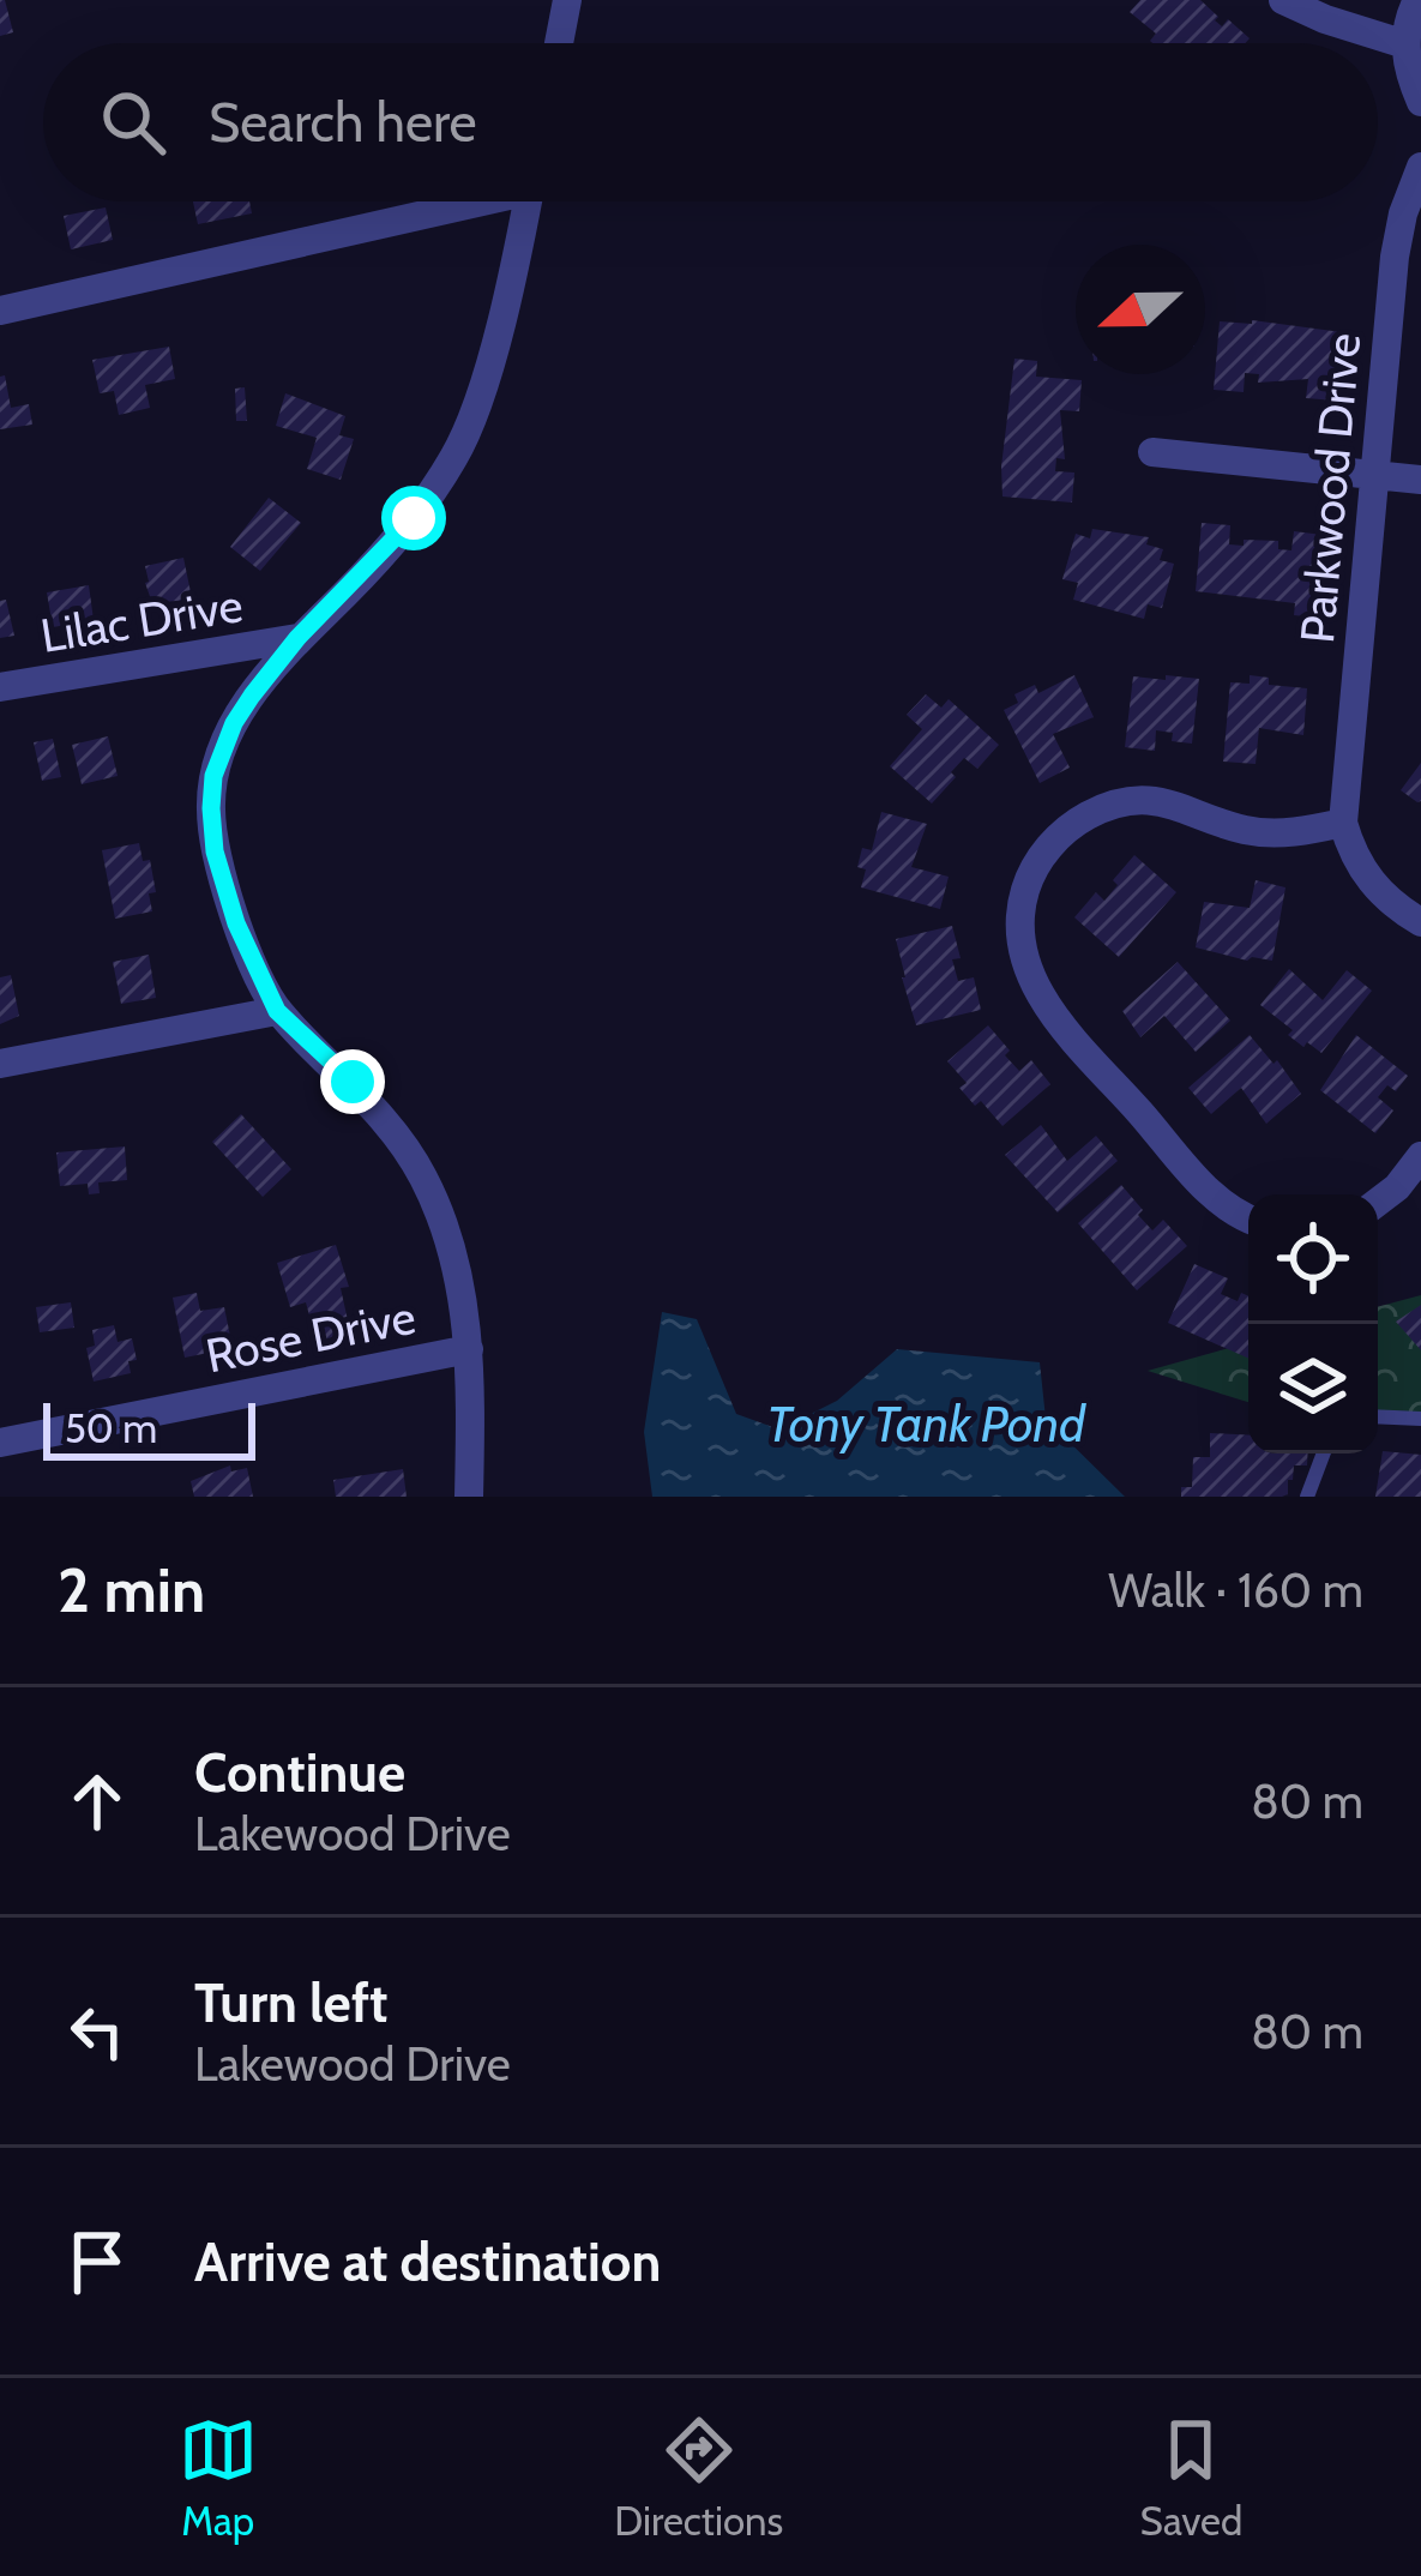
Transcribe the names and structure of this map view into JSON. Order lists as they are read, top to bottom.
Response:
{
  "streets": {
    "street": ["Parkwood Drive", "Lilac Drive", "Rose Drive"]
  },
  "water": ["Tony Tank Pond"],
  "scale_bar": "50 m",
  "north": "left",
  "page": {
    "search": "Search here",
    "scale": "50 m",
    "heading": ["2 min", "Walk · 160 m"],
    "list": [
      ["Continue", "Lakewood Drive", "80 m"],
      ["Turn left", "Lakewood Drive", "80 m"],
      "Arrive at destination"
    ],
    "nav": ["Map", "Directions", "Saved"]
  }
}
